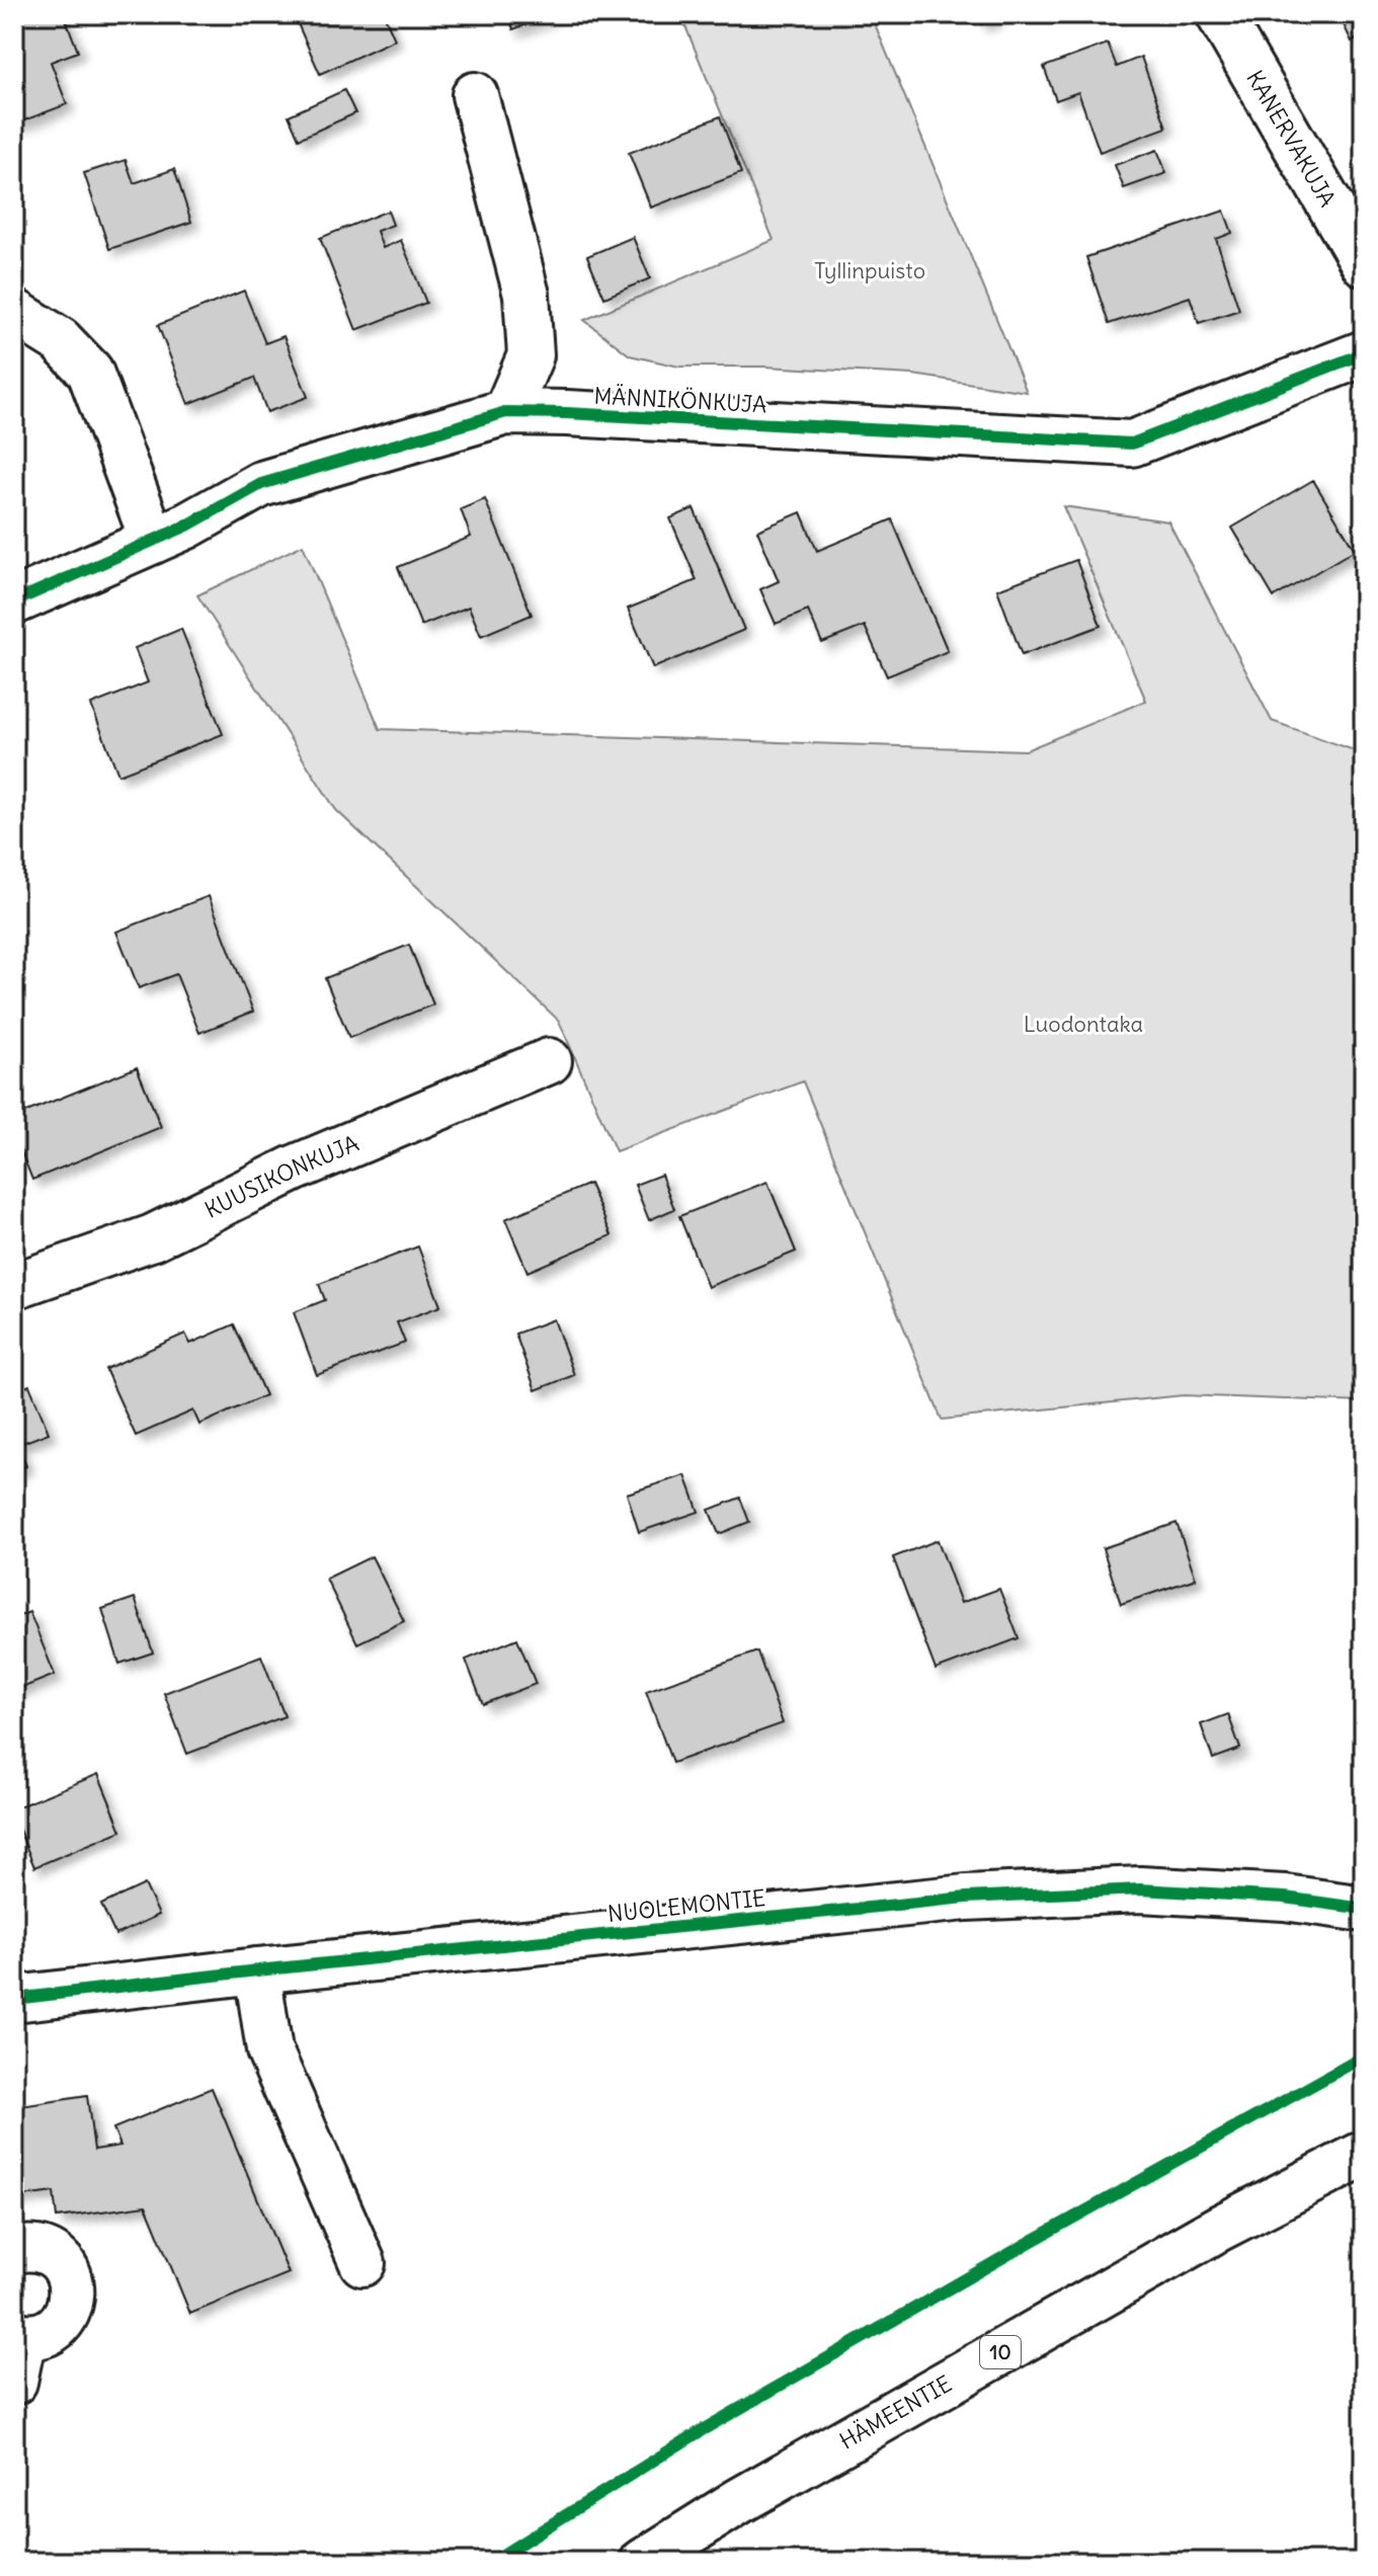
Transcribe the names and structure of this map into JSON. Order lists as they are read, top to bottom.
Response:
{
  "streets": {
    "main road": [
      "KANERVAKUJA",
      "MÄNNIKÖNKUJA",
      "KUUSIKONKUJA",
      "NUOLEMONTIE",
      "10",
      "HÄMEENTIE"
    ]
  },
  "parks": ["Tyllinpuisto", "Luodontaka"]
}
